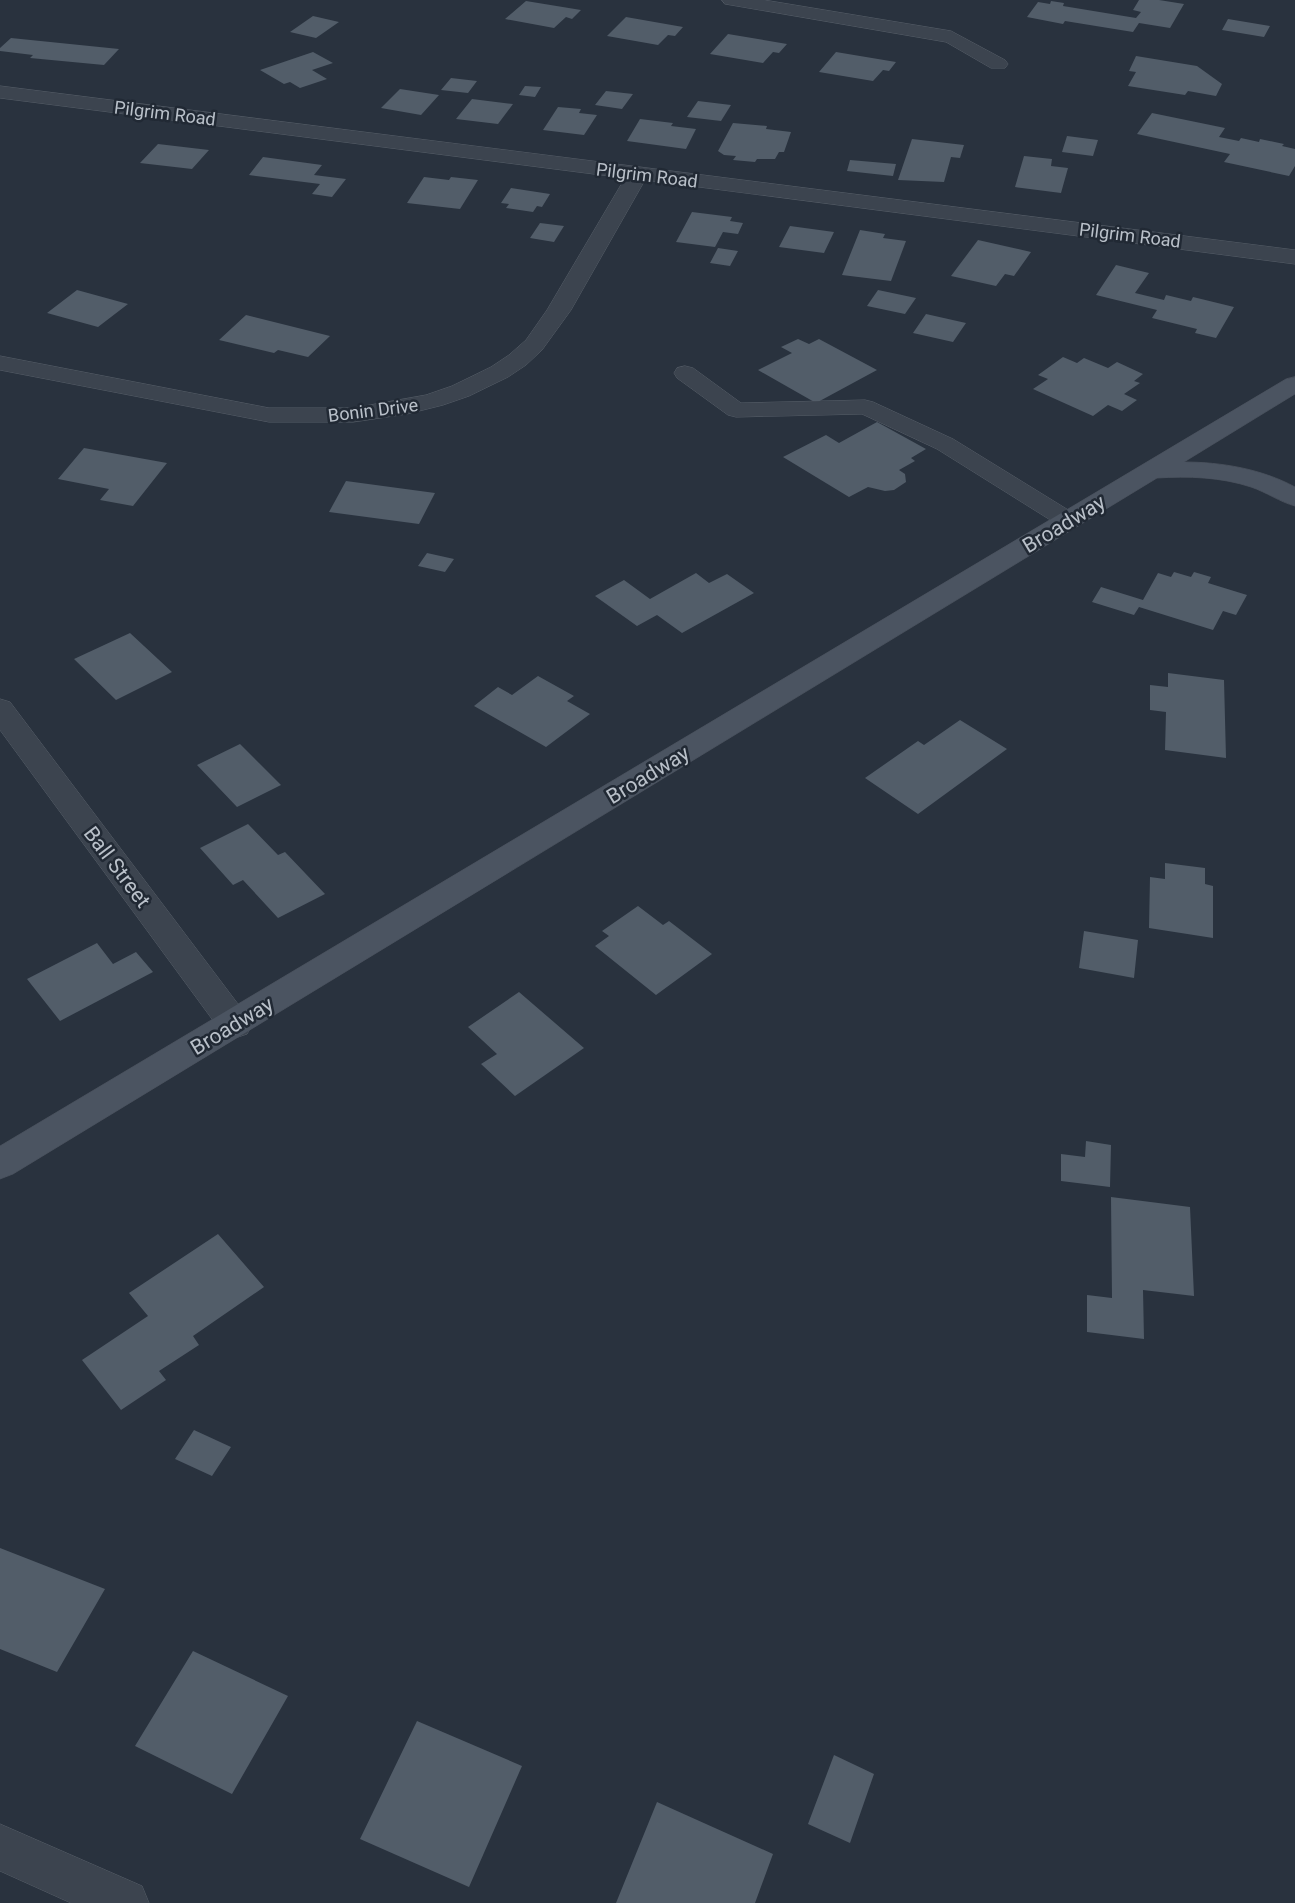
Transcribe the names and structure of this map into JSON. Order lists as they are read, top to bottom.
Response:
{
  "streets": {
    "main road": ["Broadway"],
    "street": ["Pilgrim Road", "Bonin Drive", "Ball Street"]
  },
  "crossings": [
    ["Pilgrim Road", "Bonin Drive"],
    ["Broadway", "Ball Street"]
  ]
}
